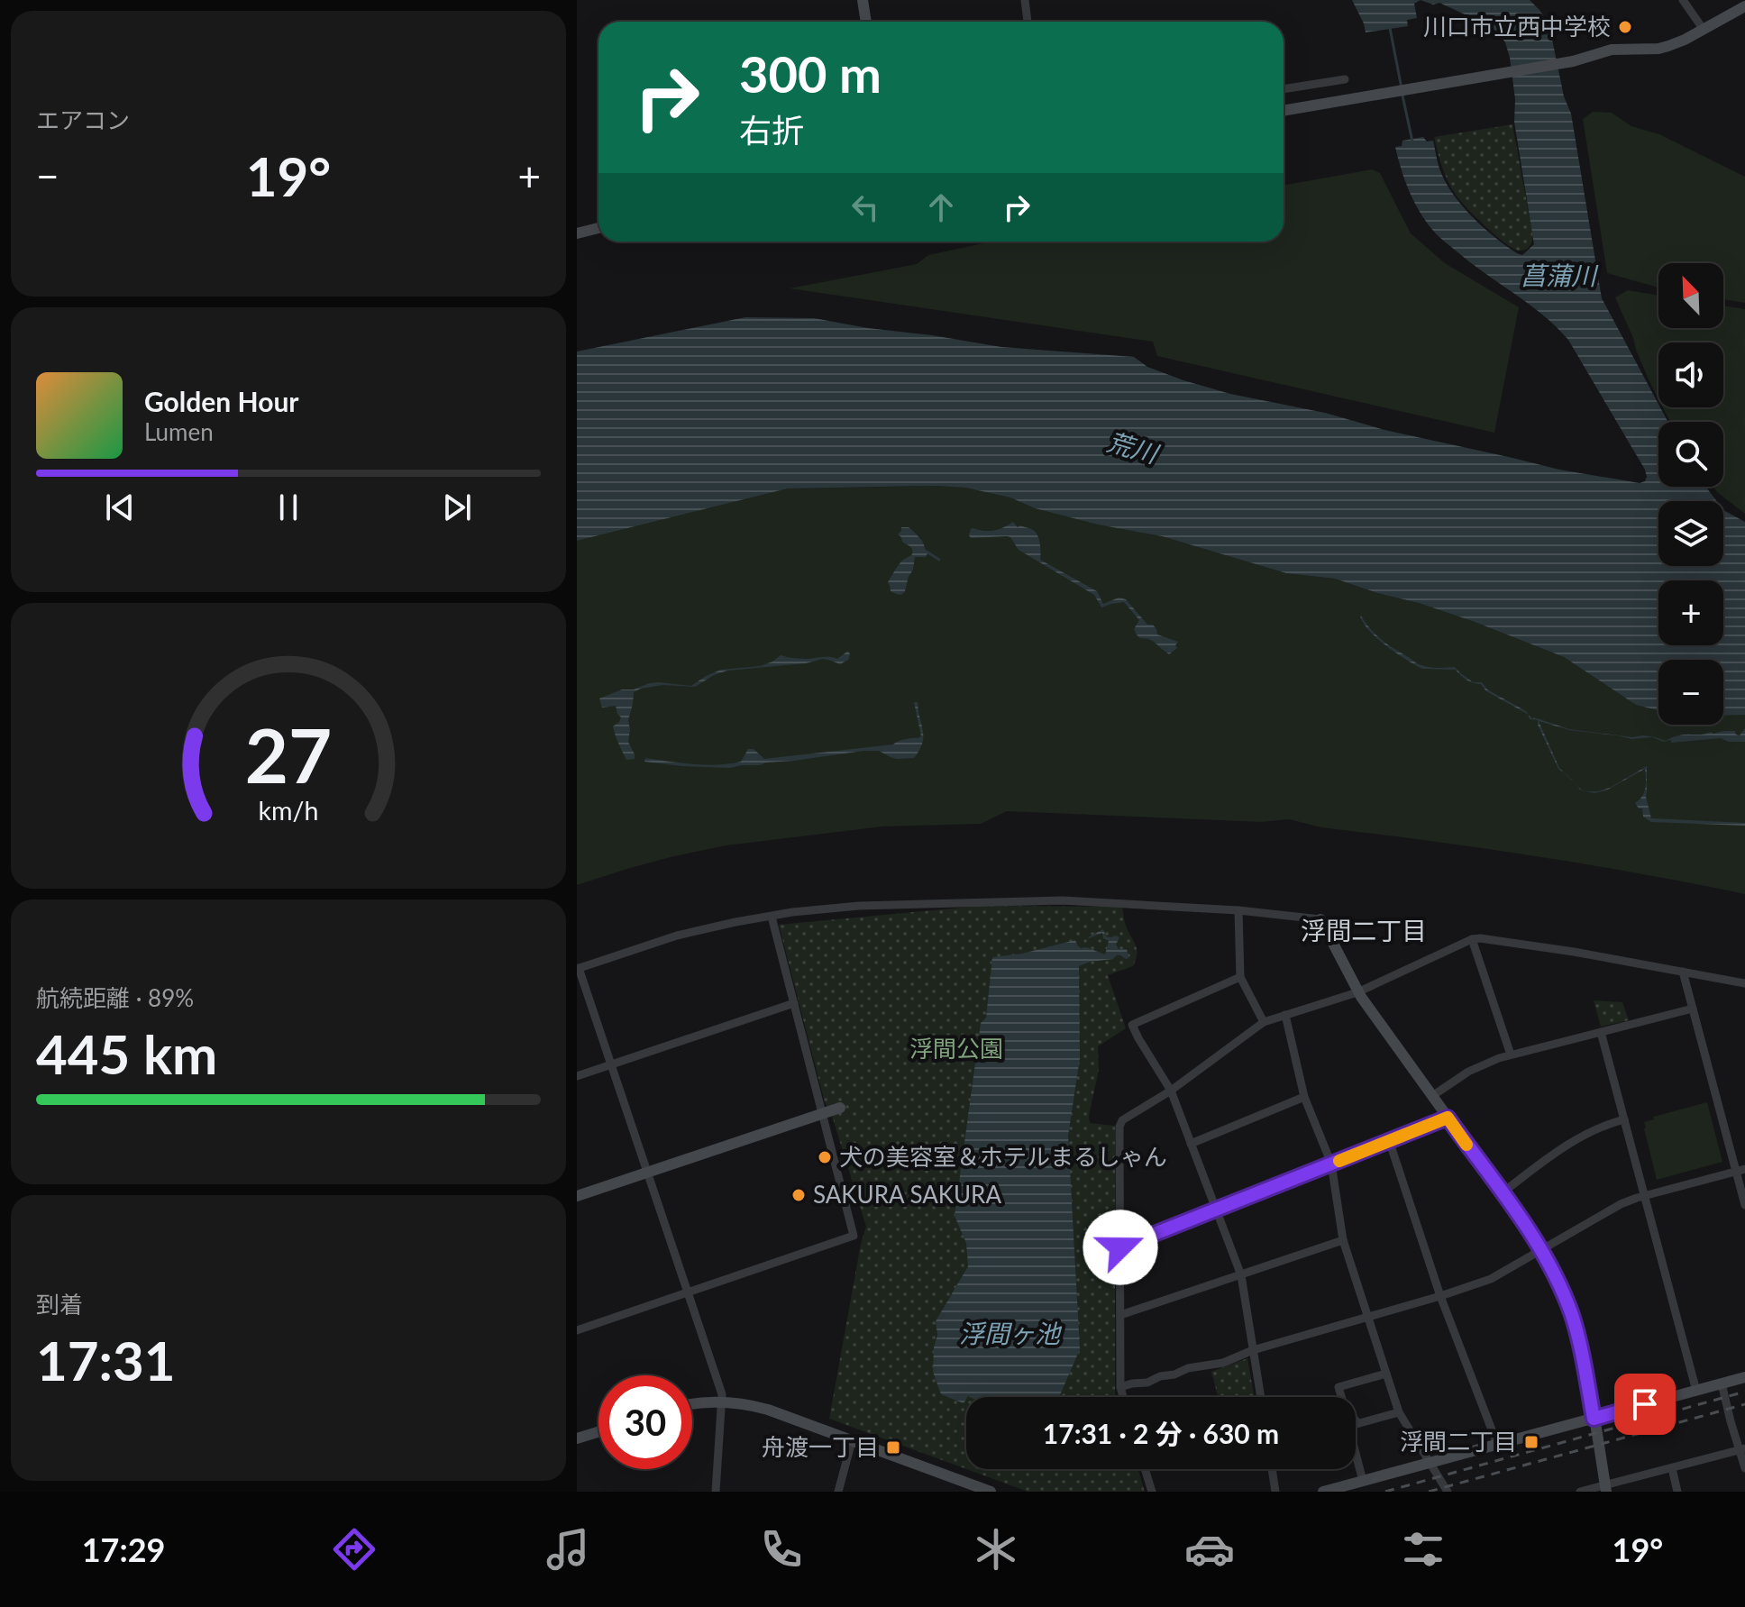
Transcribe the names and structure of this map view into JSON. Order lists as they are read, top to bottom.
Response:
{
  "districts": ["浮間二丁目"],
  "water": ["菖蒲川", "荒川", "浮間ヶ池"],
  "parks": ["浮間公園"],
  "places": {
    "other": ["川口市立西中学校", "犬の美容室＆ホテルまるしゃん", "SAKURA SAKURA"],
    "transit": ["浮間二丁目", "舟渡一丁目"]
  },
  "north": "top left",
  "page": {
    "tile": [
      "エアコン",
      ["航続距離 · 89%", "445 km"],
      ["到着", "17:31"]
    ],
    "turn": ["300 m", "右折"],
    "heat": ["−", "19°", "+"],
    "map_buttons": ["+", "−"],
    "song": ["Golden Hour", "Lumen"],
    "limit": "30",
    "trip": "17:31 · 2 分 · 630 m",
    "tabs": ["17:29", "19°"],
    "gauge": ["27", "km/h"]
  }
}
